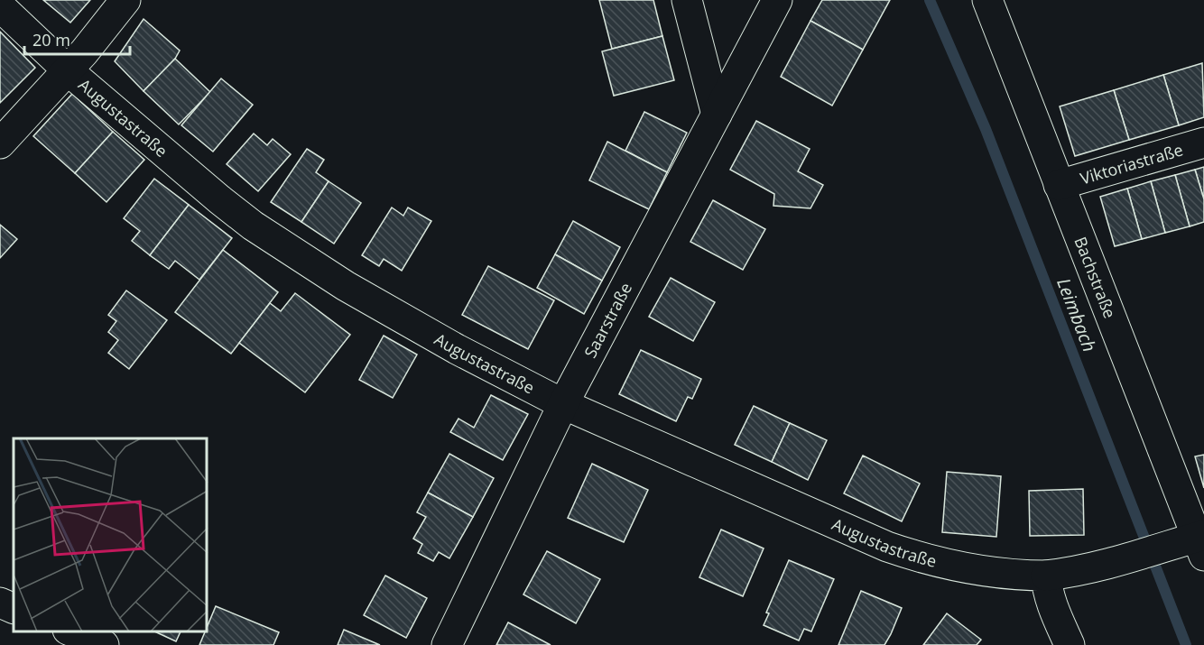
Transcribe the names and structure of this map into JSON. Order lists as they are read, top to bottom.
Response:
{
  "streets": {
    "street": [
      "Augustastraße",
      "Viktoriastraße",
      "Bachstraße",
      "Saarstraße"
    ]
  },
  "crossings": [
    ["Augustastraße", "Bachstraße"],
    ["Augustastraße", "Saarstraße"],
    ["Viktoriastraße", "Bachstraße"]
  ],
  "water": ["Leimbach"],
  "scale_bar": "20 m"
}
